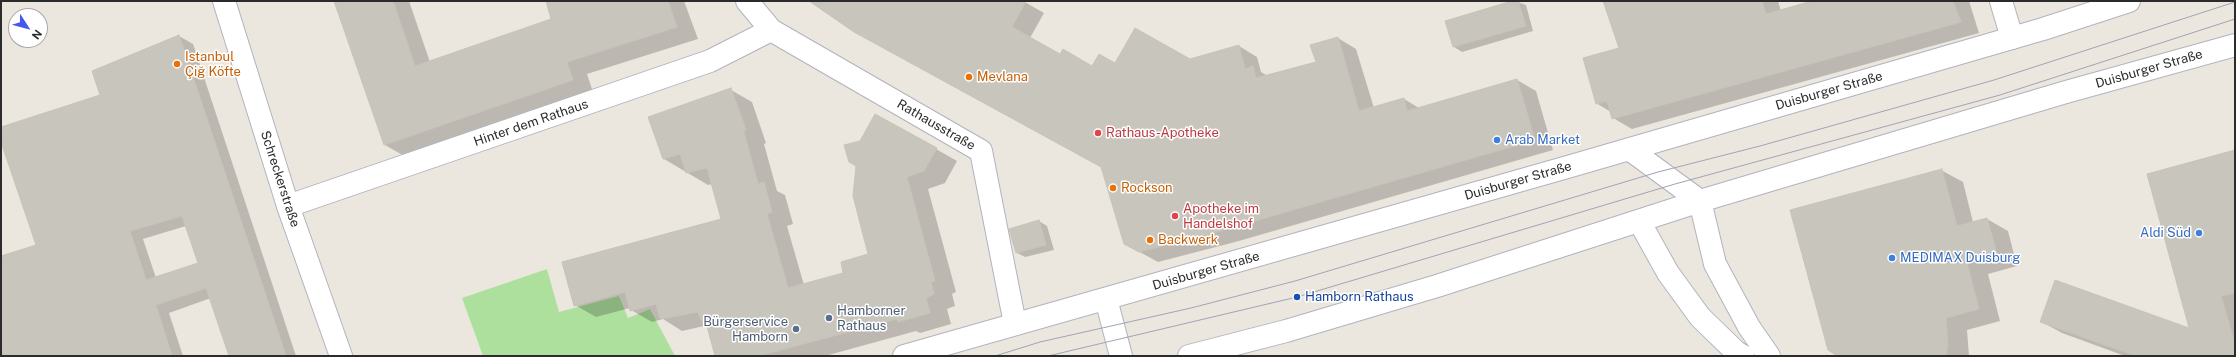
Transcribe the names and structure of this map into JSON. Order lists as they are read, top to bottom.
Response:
{
  "streets": {
    "main road": [
      "Duisburger Straße",
      "Hinter dem Rathaus",
      "Rathausstraße",
      "Schreckerstraße"
    ]
  },
  "crossings": [
    ["Duisburger Straße", "Rathausstraße"],
    ["Hinter dem Rathaus", "Rathausstraße"],
    ["Hinter dem Rathaus", "Schreckerstraße"]
  ],
  "places": [
    "Istanbul Çiğ Köfte",
    "Mevlana",
    "Rathaus-Apotheke",
    "Arab Market",
    "Rockson",
    "Apotheke im Handelshof",
    "Aldi Süd",
    "Backwerk",
    "MEDIMAX Duisburg",
    "Hamborn Rathaus",
    "Hamborner Rathaus",
    "Bürgerservice Hamborn"
  ],
  "north": "bottom right"
}
